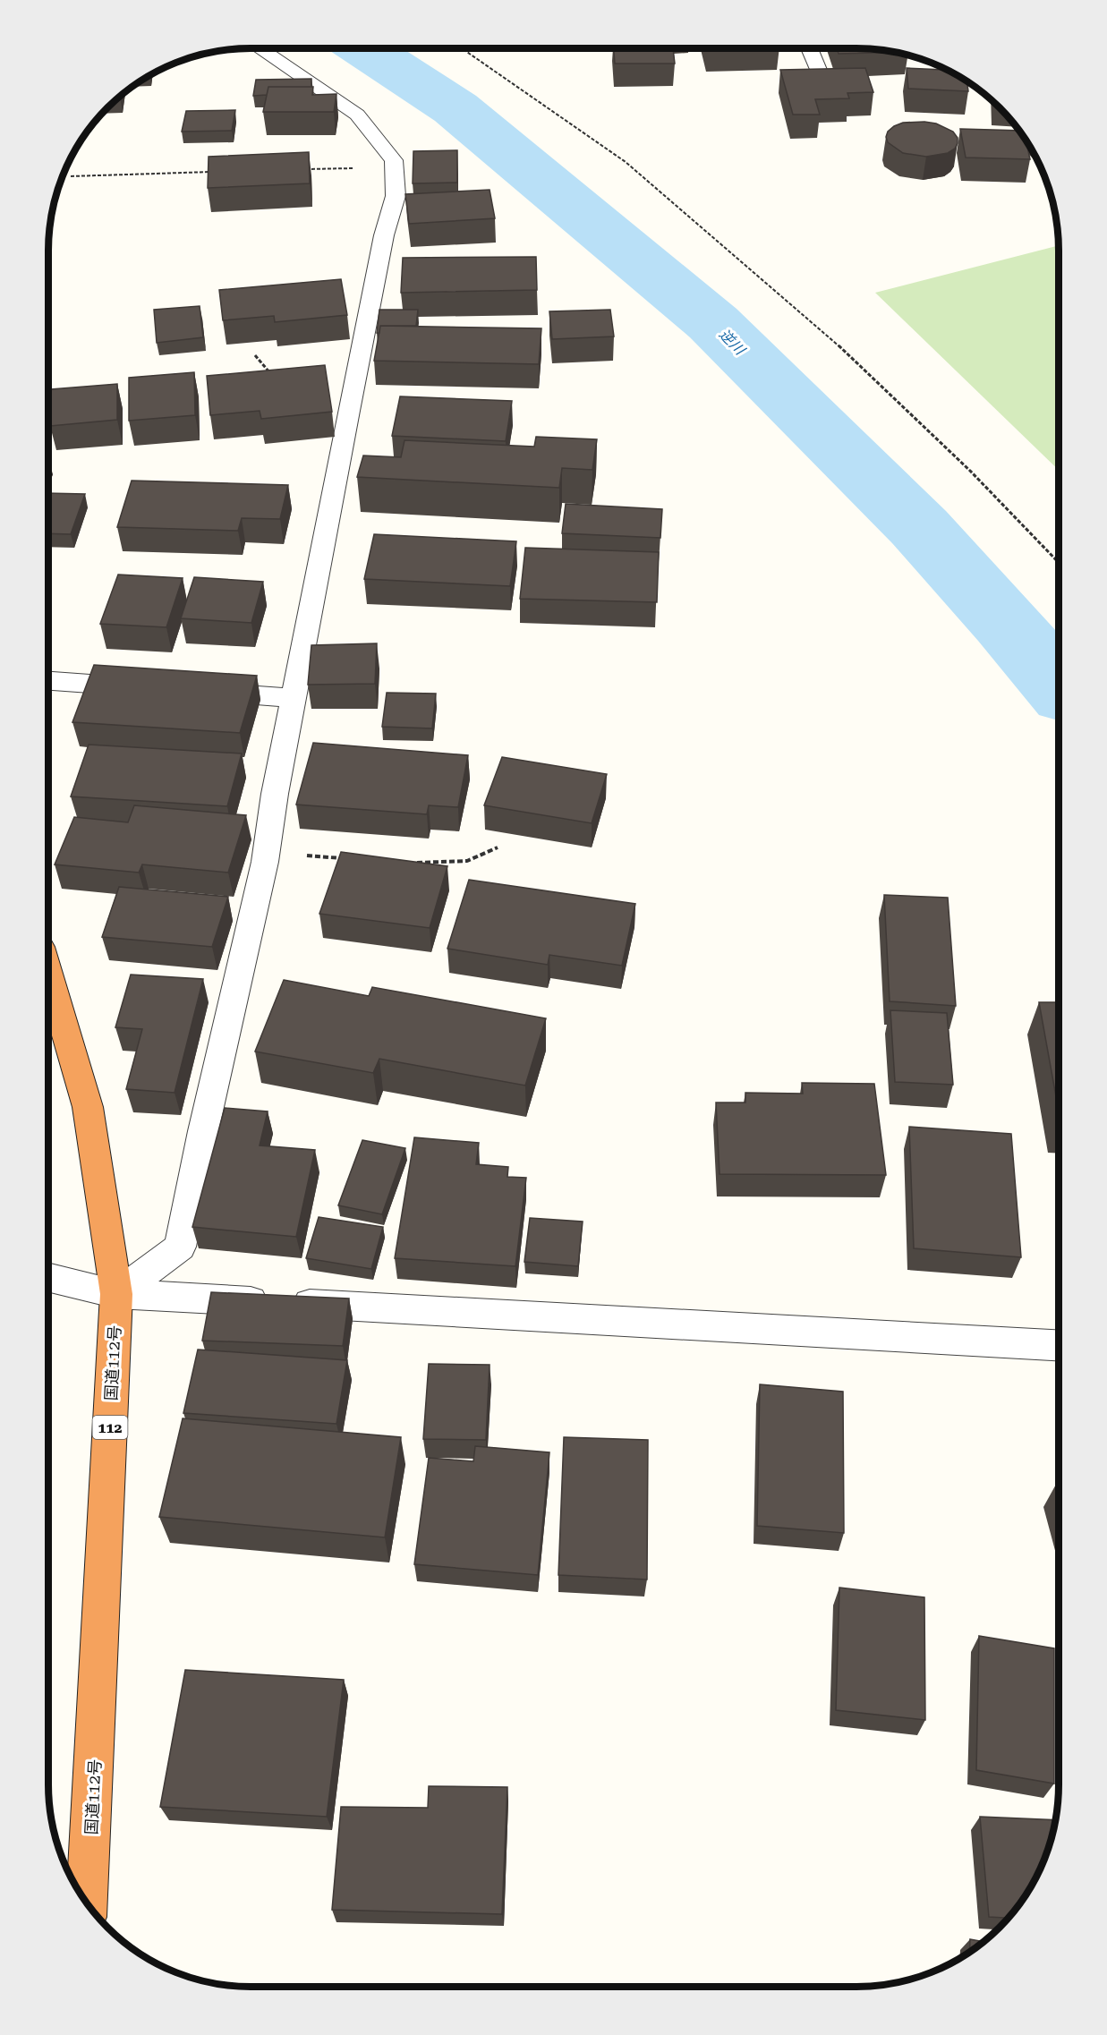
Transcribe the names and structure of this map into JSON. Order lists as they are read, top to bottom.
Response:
{
  "streets": {
    "highway": ["国道112号", "112"]
  },
  "water": ["逆川"]
}
